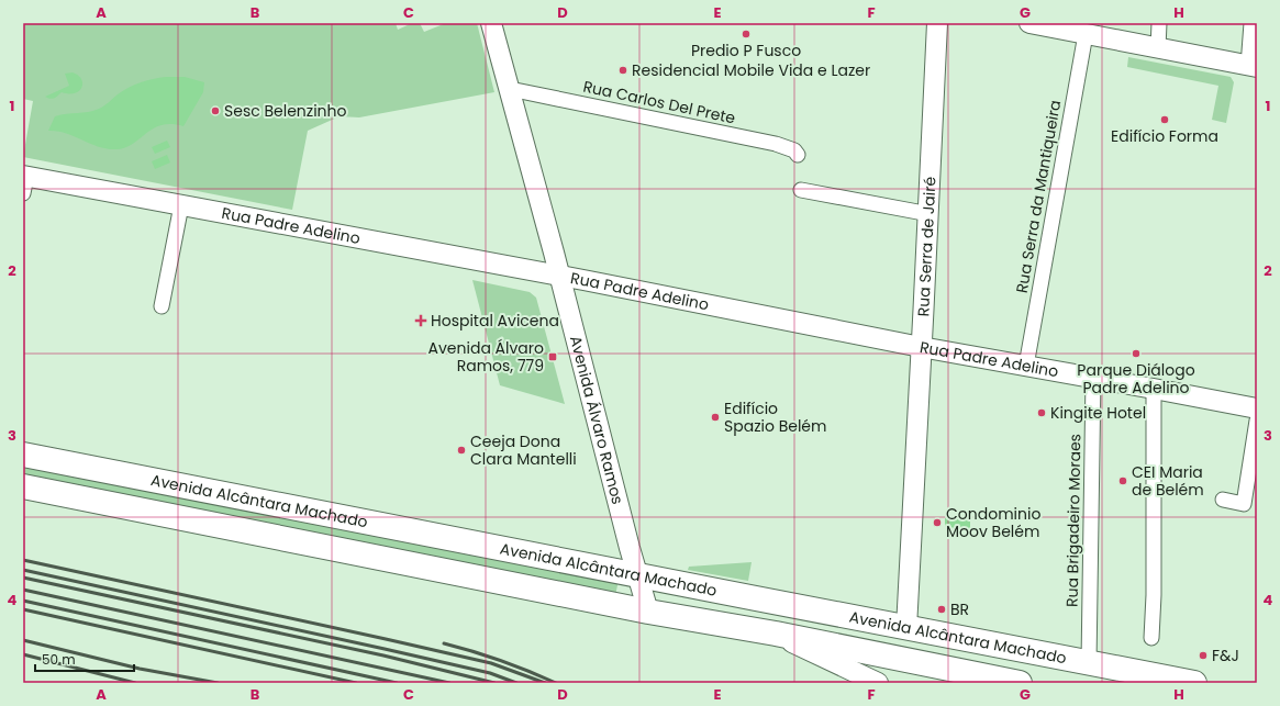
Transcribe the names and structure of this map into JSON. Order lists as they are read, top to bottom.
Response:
{
  "streets": {
    "highway": ["Avenida Alcântara Machado"],
    "main road": ["Rua Padre Adelino", "Rua Serra de Jairé", "Avenida Álvaro Ramos"],
    "street": ["Rua Carlos Del Prete", "Rua Serra da Mantiqueira", "Rua Brigadeiro Moraes"]
  },
  "crossings": [
    ["Rua Carlos Del Prete", "Avenida Álvaro Ramos"],
    ["Rua Serra da Mantiqueira", "Rua Padre Adelino"],
    ["Rua Padre Adelino", "Rua Serra de Jairé"],
    ["Rua Padre Adelino", "Avenida Álvaro Ramos"],
    ["Rua Padre Adelino", "Rua Brigadeiro Moraes"],
    ["Rua Serra de Jairé", "Avenida Alcântara Machado"],
    ["Avenida Álvaro Ramos", "Avenida Alcântara Machado"],
    ["Avenida Alcântara Machado", "Rua Brigadeiro Moraes"]
  ],
  "places": {
    "other": [
      "Predio P Fusco",
      "Residencial Mobile Vida e Lazer",
      "Sesc Belenzinho",
      "Edifício Forma",
      "Parque Diálogo Padre Adelino",
      "Kingite Hotel",
      "Edifício Spazio Belém",
      "Ceeja Dona Clara Mantelli",
      "CEI Maria de Belém",
      "Condominio Moov Belém",
      "BR",
      "F&J"
    ],
    "health": ["Hospital Avicena"],
    "transit": ["Avenida Álvaro Ramos, 779"]
  },
  "scale_bar": "50 m",
  "grid": {
    "columns": [
      "A",
      "B",
      "C",
      "D",
      "E",
      "F",
      "G",
      "H"
    ],
    "rows": [
      "1",
      "2",
      "3",
      "4"
    ]
  }
}
